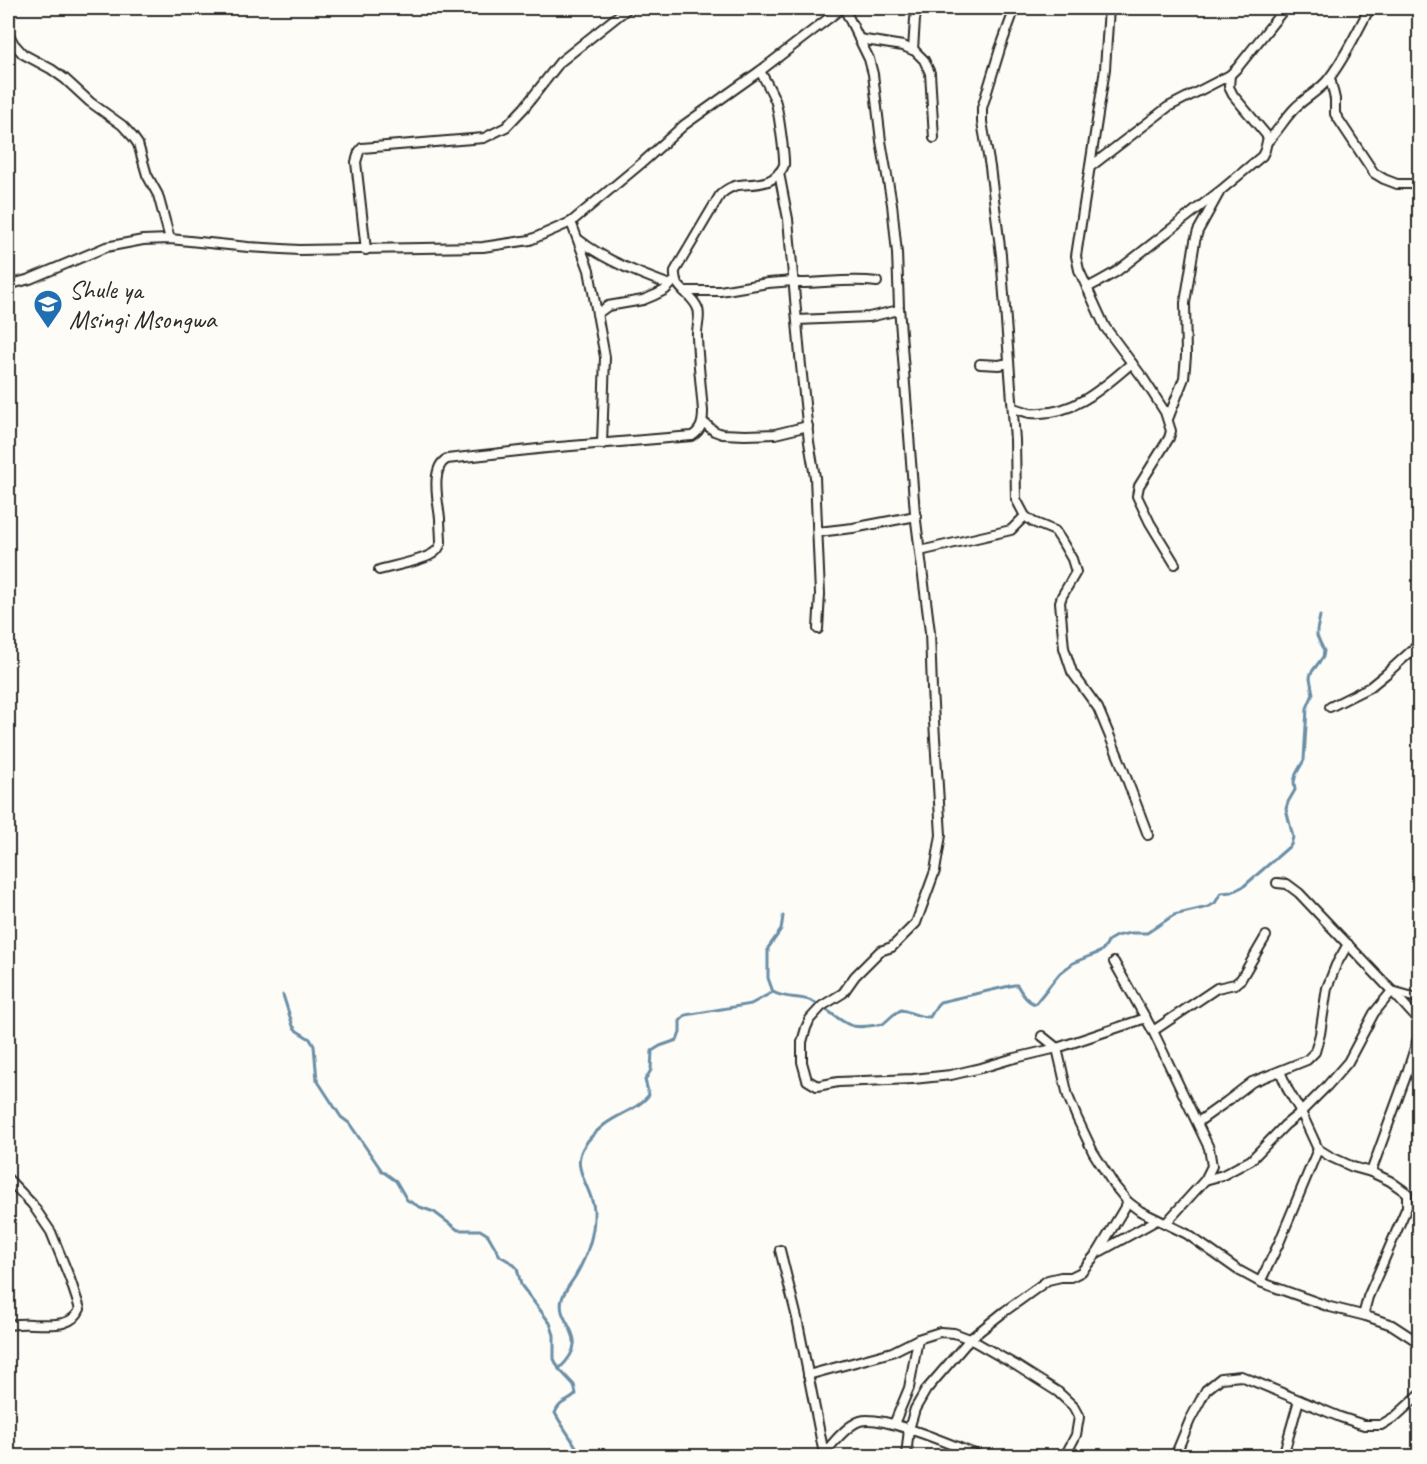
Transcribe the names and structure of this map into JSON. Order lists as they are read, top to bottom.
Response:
{
  "places": {
    "school or university": ["Shule ya Msingi Msongwa"]
  }
}
